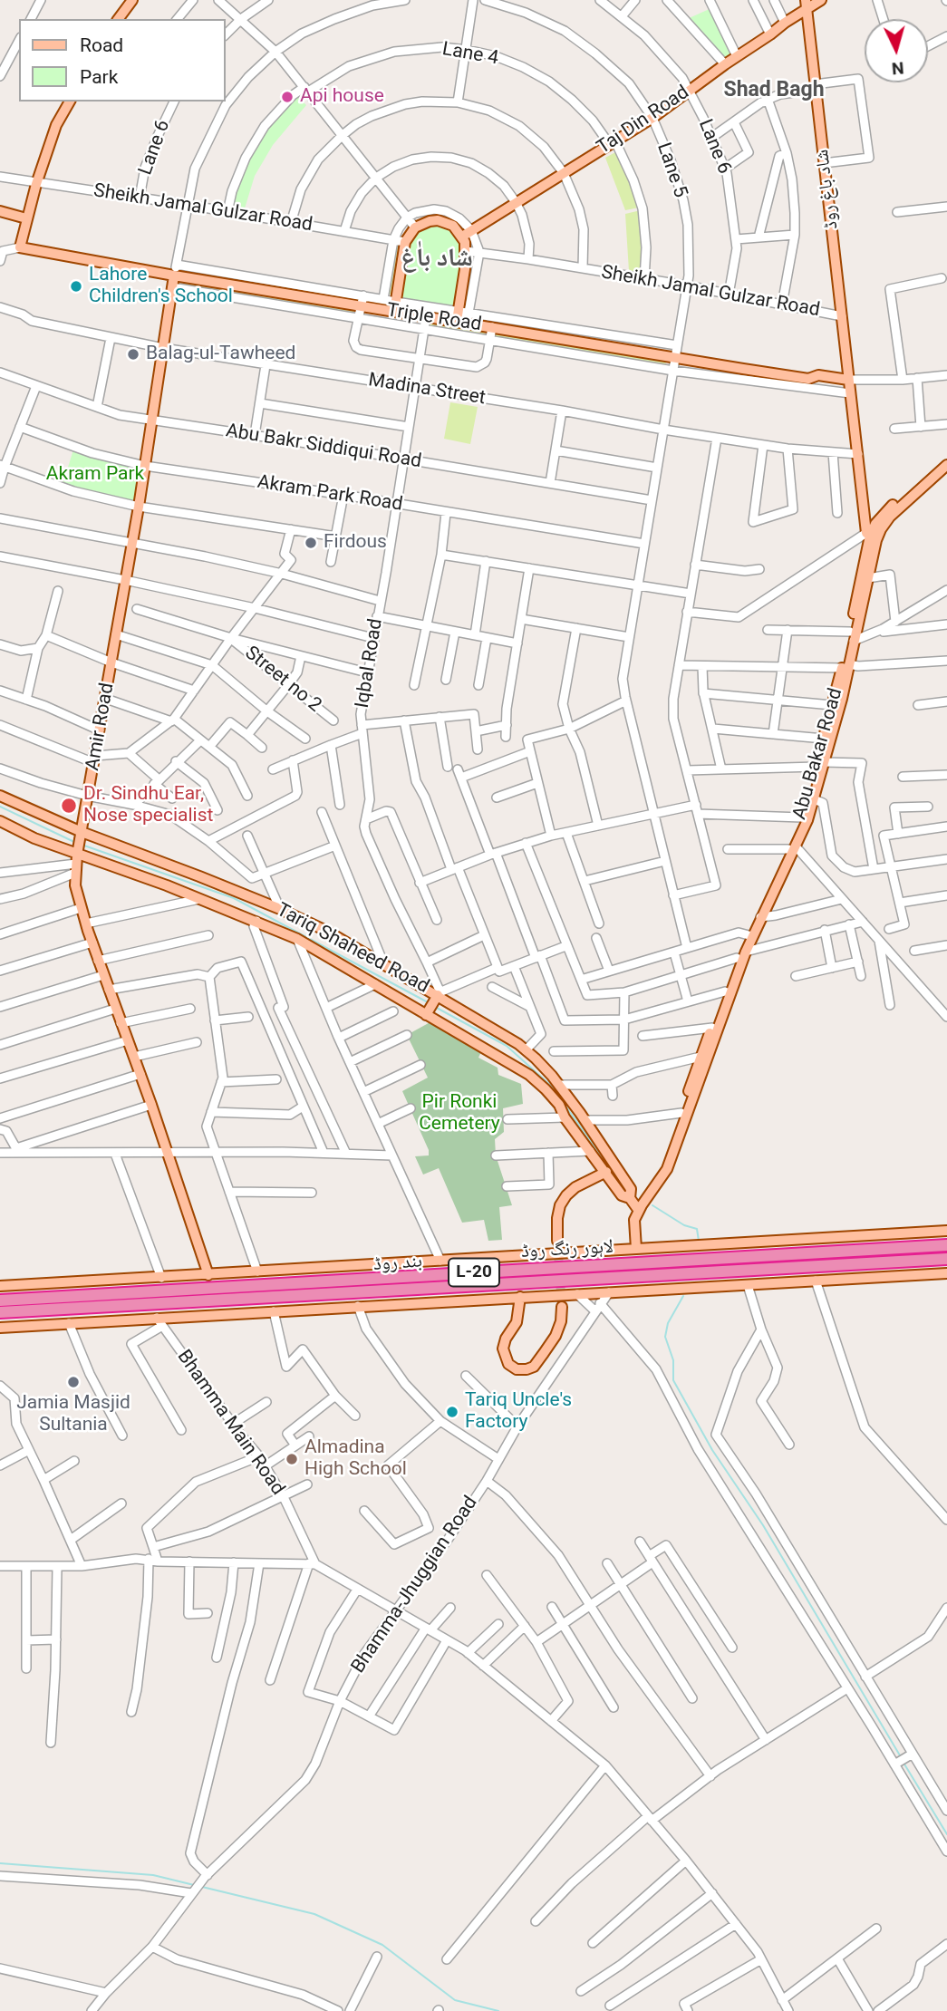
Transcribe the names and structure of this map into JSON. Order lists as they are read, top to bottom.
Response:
{
  "streets": {
    "highway": ["لاہور رنگ روڈ", "L-20"],
    "main road": [
      "Taj Din Road",
      "شاد باغ روڈ",
      "Triple Road",
      "Amir Road",
      "Abu Bakar Road",
      "Tariq Shaheed Road",
      "بند روڈ"
    ],
    "street": [
      "Lane 4",
      "Lane 6",
      "Lane 5",
      "Sheikh Jamal Gulzar Road",
      "Madina Street",
      "Abu Bakr Siddiqui Road",
      "Akram Park Road",
      "Iqbal Road",
      "Street no 2",
      "Bhamma Main Road",
      "Bhamma-Jhuggian Road"
    ]
  },
  "crossings": [
    ["Lane 4", "Taj Din Road"],
    ["Lane 4", "Sheikh Jamal Gulzar Road"],
    ["Taj Din Road", "Lane 6"],
    ["Taj Din Road", "Lane 5"],
    ["Taj Din Road", "شاد باغ روڈ"],
    ["Lane 6", "Sheikh Jamal Gulzar Road"],
    ["Lane 5", "Sheikh Jamal Gulzar Road"],
    ["Lane 5", "Triple Road"],
    ["Lane 5", "Madina Street"],
    ["Lane 5", "Abu Bakr Siddiqui Road"],
    ["Lane 5", "Akram Park Road"],
    ["شاد باغ روڈ", "Sheikh Jamal Gulzar Road"],
    ["شاد باغ روڈ", "Triple Road"],
    ["شاد باغ روڈ", "Madina Street"],
    ["شاد باغ روڈ", "Abu Bakar Road"],
    ["Triple Road", "Iqbal Road"],
    ["Triple Road", "Amir Road"],
    ["Madina Street", "Iqbal Road"],
    ["Madina Street", "Amir Road"],
    ["Abu Bakr Siddiqui Road", "Iqbal Road"],
    ["Abu Bakr Siddiqui Road", "Amir Road"],
    ["Akram Park Road", "Iqbal Road"],
    ["Akram Park Road", "Amir Road"],
    ["Iqbal Road", "Tariq Shaheed Road"],
    ["Amir Road", "Tariq Shaheed Road"],
    ["Amir Road", "بند روڈ"],
    ["Abu Bakar Road", "Tariq Shaheed Road"],
    ["Abu Bakar Road", "بند روڈ"]
  ],
  "districts": ["Shad Bagh", "شاد باٰغ"],
  "parks": ["Akram Park", "Pir Ronki Cemetery"],
  "places": [
    "Api house",
    "Lahore Children's School",
    "Balag-ul-Tawheed",
    "Firdous",
    "Dr. Sindhu Ear, Nose specialist",
    "Jamia Masjid Sultania",
    "Tariq Uncle's Factory",
    "Almadina High School"
  ],
  "legend": ["Road", "Park"],
  "north": "bottom"
}
